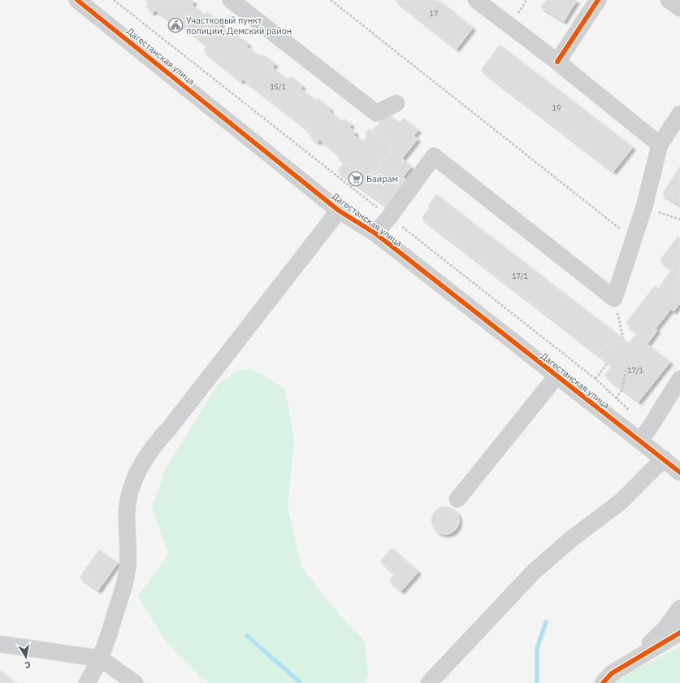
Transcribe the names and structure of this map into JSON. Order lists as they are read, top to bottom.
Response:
{
  "streets": {
    "street": ["Дагестанская улица"]
  },
  "places": {
    "public building": ["Участковый пункт полиции, Демский район"],
    "supermarket": ["Байрам"]
  },
  "house_numbers": [
    "17",
    "15/1",
    "19",
    "17/1",
    "17/1"
  ],
  "north": "bottom"
}
